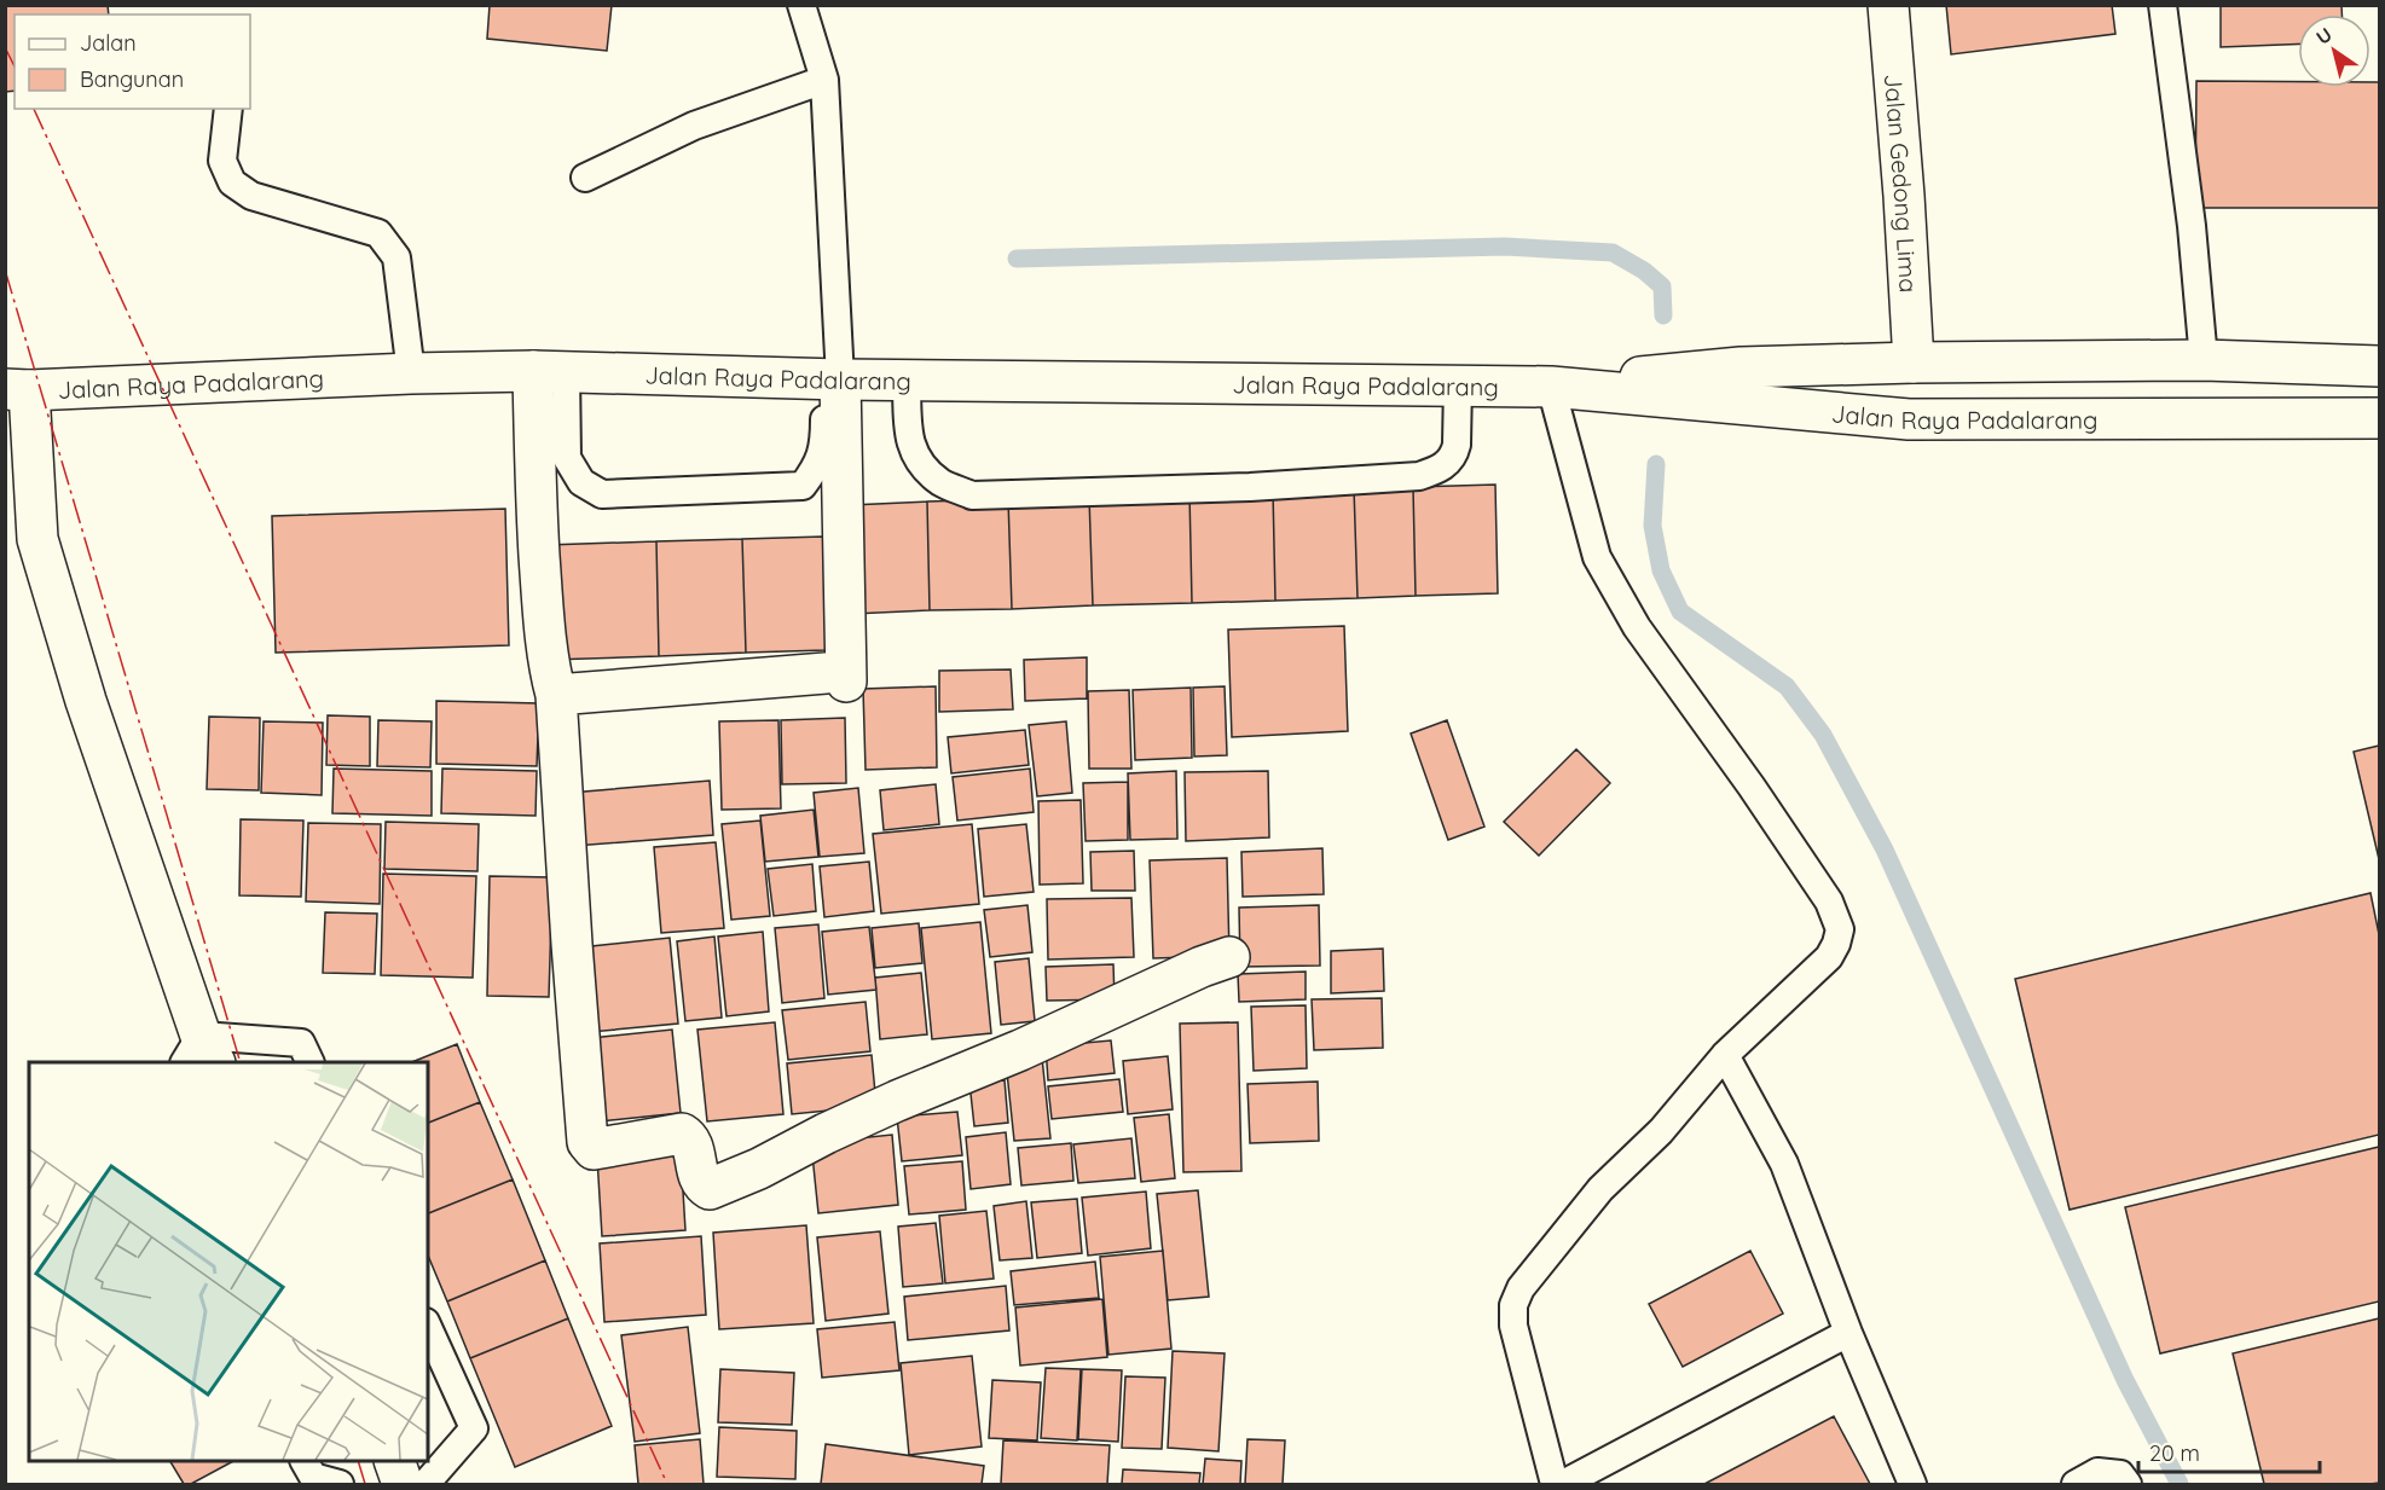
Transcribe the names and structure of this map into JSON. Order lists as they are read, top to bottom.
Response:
{
  "streets": {
    "main road": ["Jalan Gedong Lima", "Jalan Raya Padalarang"]
  },
  "crossings": [
    ["Jalan Gedong Lima", "Jalan Raya Padalarang"]
  ],
  "legend": ["Jalan", "Bangunan"],
  "scale_bar": "20 m",
  "north": "top left"
}
